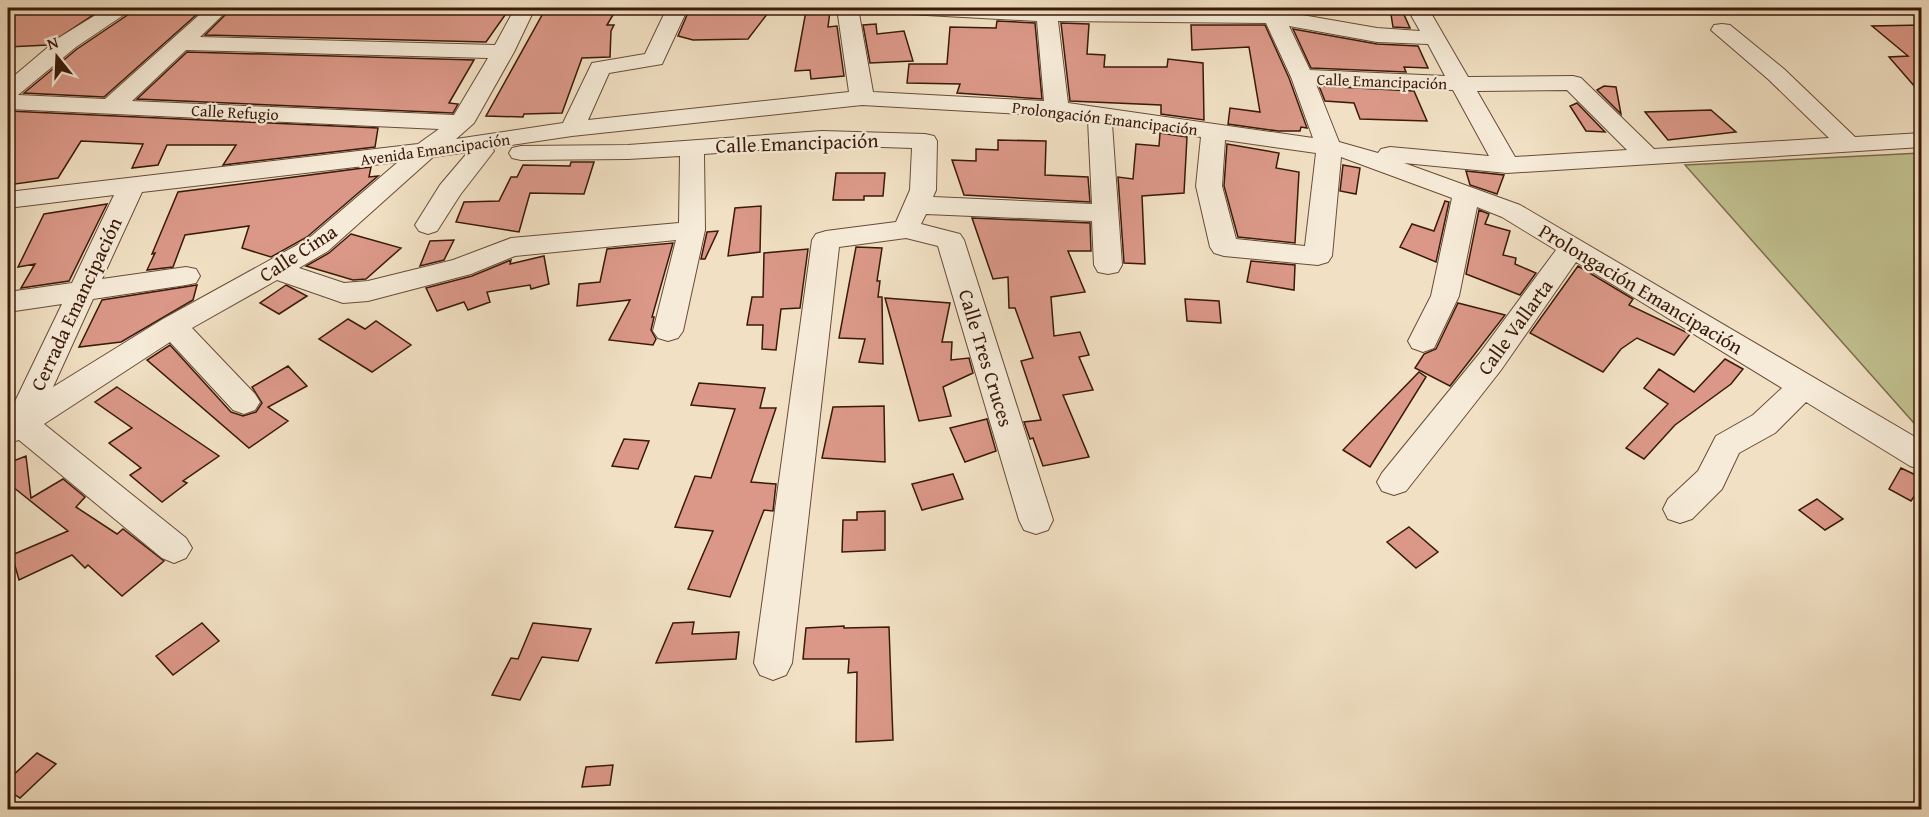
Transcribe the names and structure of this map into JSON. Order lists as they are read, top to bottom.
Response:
{
  "streets": {
    "street": [
      "Calle Emancipación",
      "Calle Refugio",
      "Prolongación Emancipación",
      "Avenida Emancipación",
      "Calle Cima",
      "Cerrada Emancipación",
      "Calle Vallarta",
      "Calle Tres Cruces"
    ]
  },
  "crossings": [
    ["Calle Emancipación", "Calle Refugio"],
    ["Calle Emancipación", "Prolongación Emancipación"],
    ["Calle Emancipación", "Avenida Emancipación"],
    ["Calle Emancipación", "Calle Tres Cruces"],
    ["Calle Refugio", "Avenida Emancipación"],
    ["Prolongación Emancipación", "Avenida Emancipación"],
    ["Prolongación Emancipación", "Calle Vallarta"],
    ["Avenida Emancipación", "Calle Cima"],
    ["Avenida Emancipación", "Cerrada Emancipación"],
    ["Calle Cima", "Cerrada Emancipación"]
  ],
  "north": "top"
}
